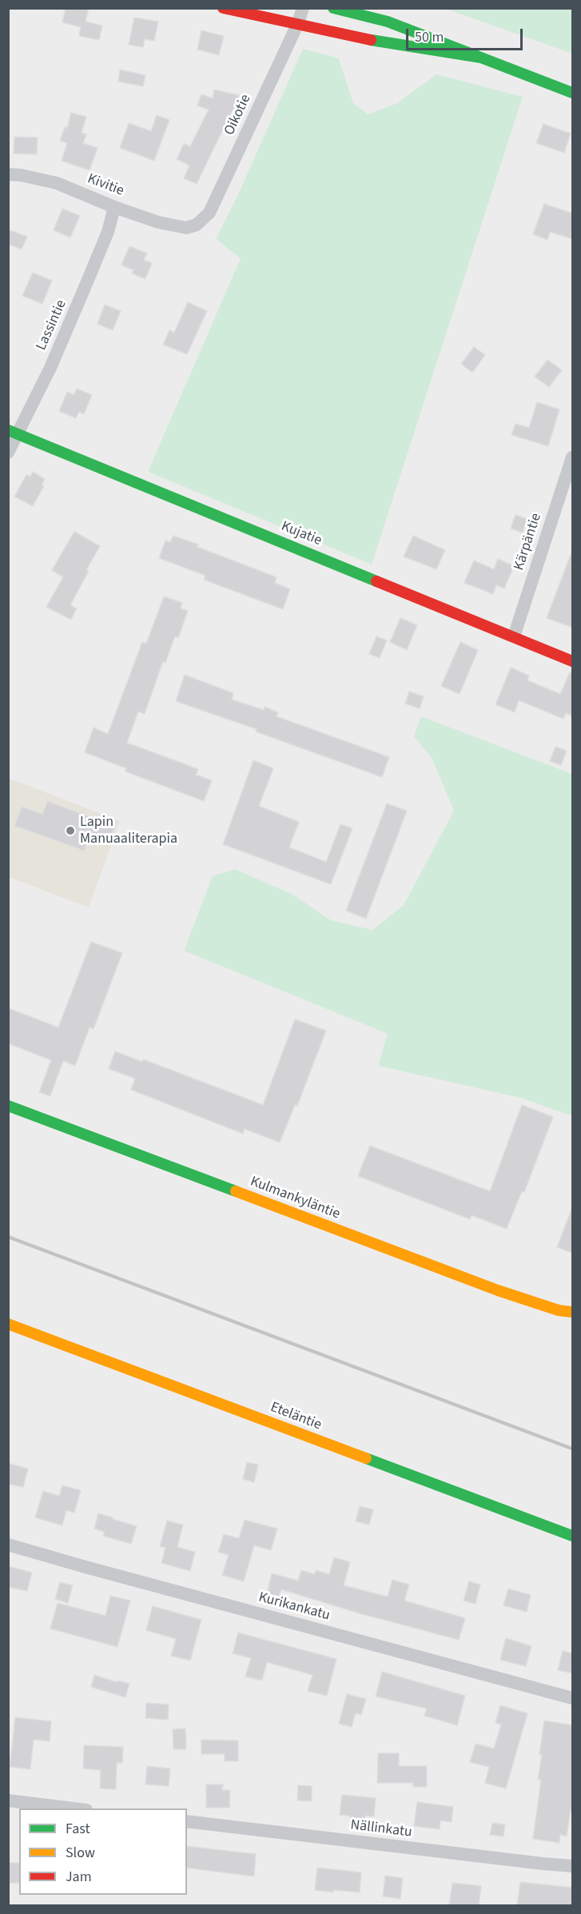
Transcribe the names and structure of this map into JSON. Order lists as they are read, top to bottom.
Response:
{
  "streets": {
    "street": [
      "Oikotie",
      "Kivitie",
      "Lassintie",
      "Kujatie",
      "Kärpäntie",
      "Kulmankyläntie",
      "Eteläntie",
      "Kurikankatu",
      "Nällinkatu"
    ]
  },
  "crossings": [
    ["Oikotie", "Kivitie"],
    ["Kivitie", "Lassintie"],
    ["Lassintie", "Kujatie"],
    ["Kujatie", "Kärpäntie"]
  ],
  "places": ["Lapin Manuaaliterapia"],
  "legend": ["Fast", "Slow", "Jam"],
  "scale_bar": "50 m"
}
